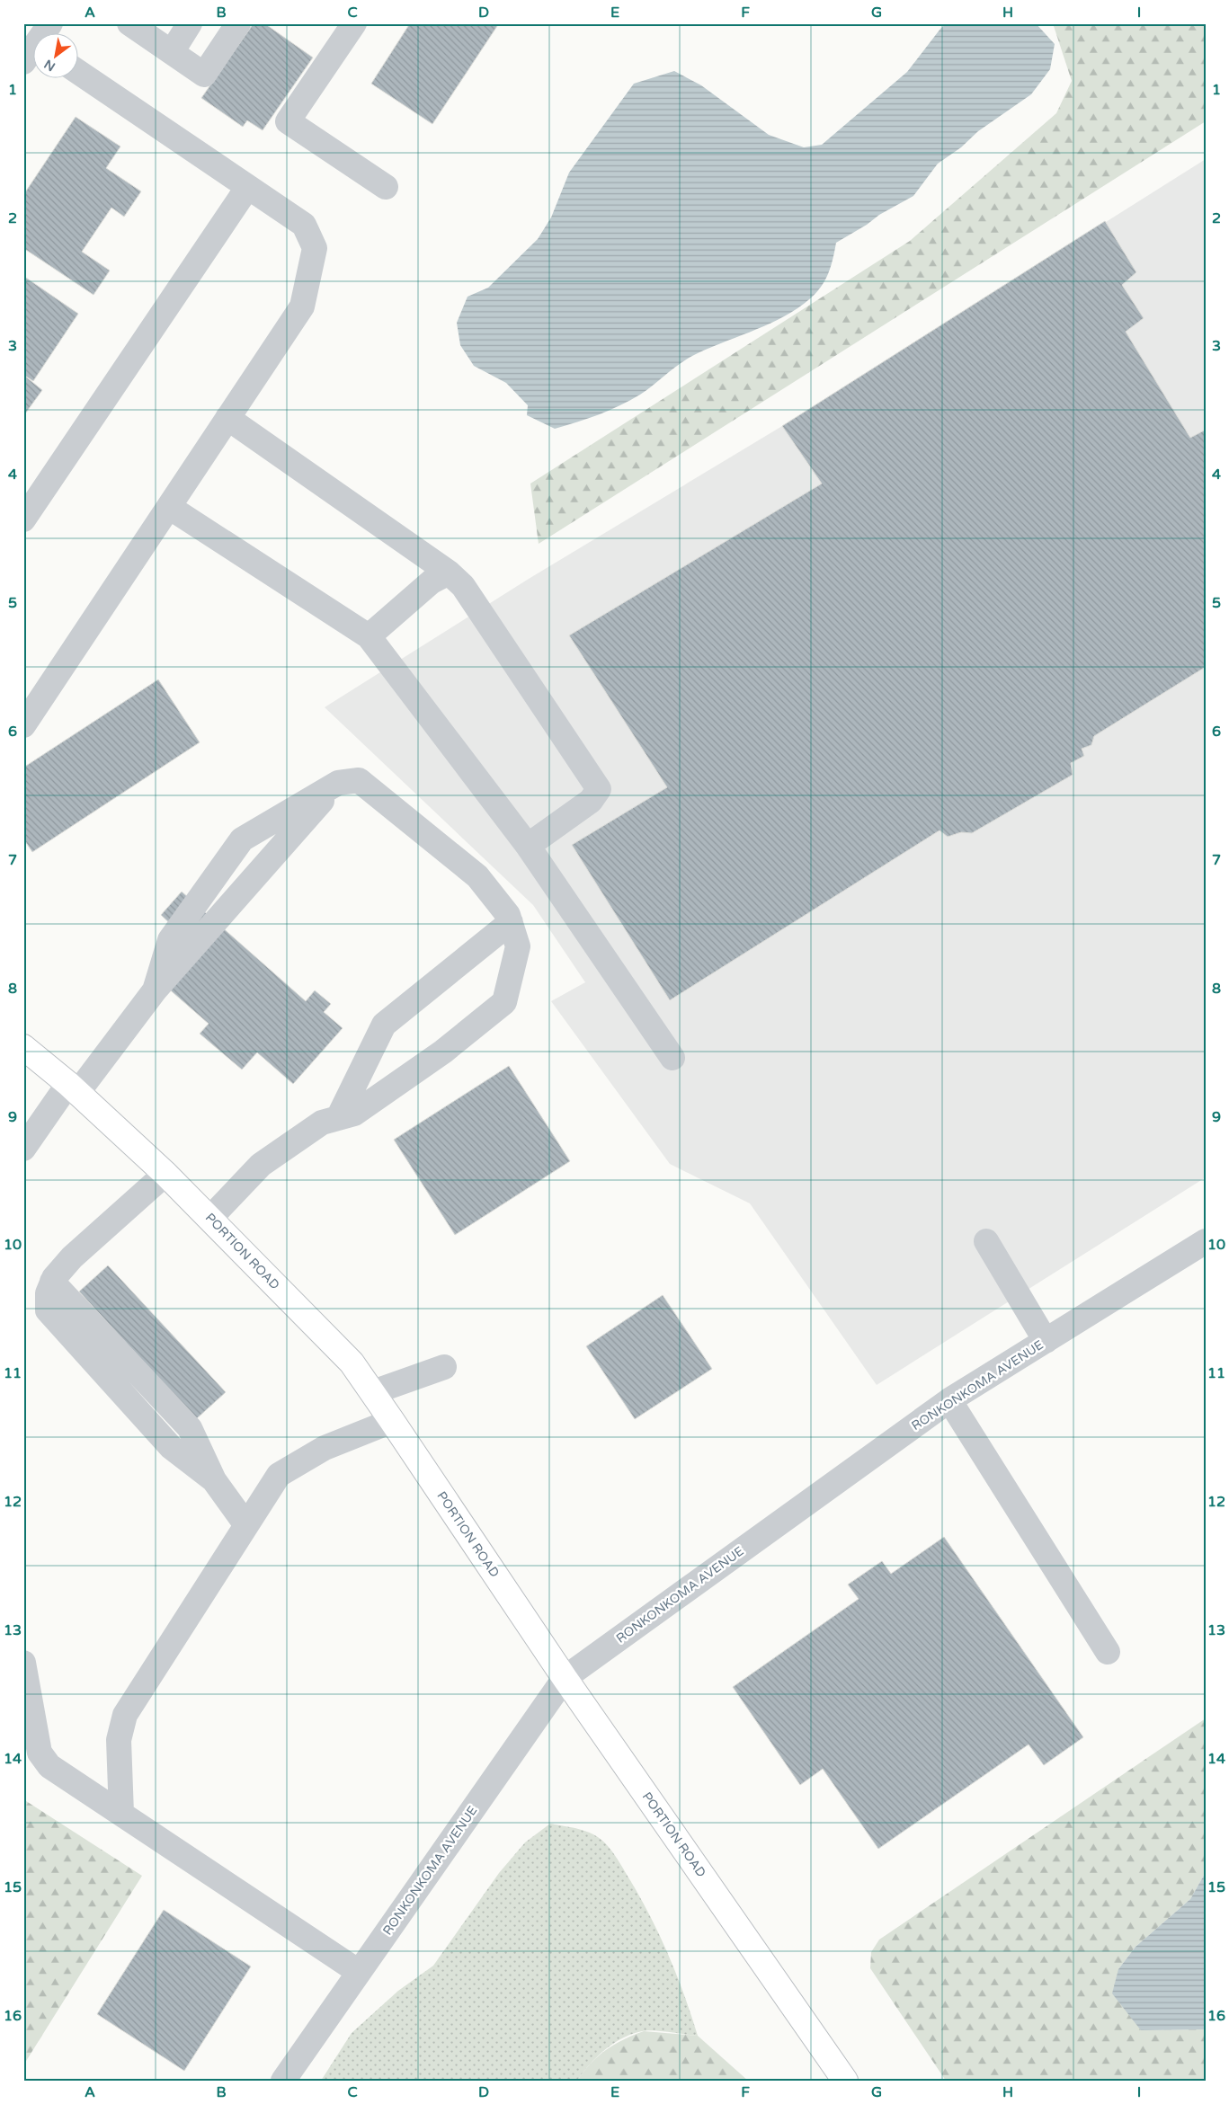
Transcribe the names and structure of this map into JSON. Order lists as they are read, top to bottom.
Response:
{
  "streets": {
    "main road": ["PORTION ROAD"],
    "street": ["RONKONKOMA AVENUE"]
  },
  "crossings": [
    ["PORTION ROAD", "RONKONKOMA AVENUE"]
  ],
  "north": "bottom left",
  "grid": {
    "columns": [
      "A",
      "B",
      "C",
      "D",
      "E",
      "F",
      "G",
      "H",
      "I"
    ],
    "rows": [
      "1",
      "2",
      "3",
      "4",
      "5",
      "6",
      "7",
      "8",
      "9",
      "10",
      "11",
      "12",
      "13",
      "14",
      "15",
      "16"
    ]
  }
}
